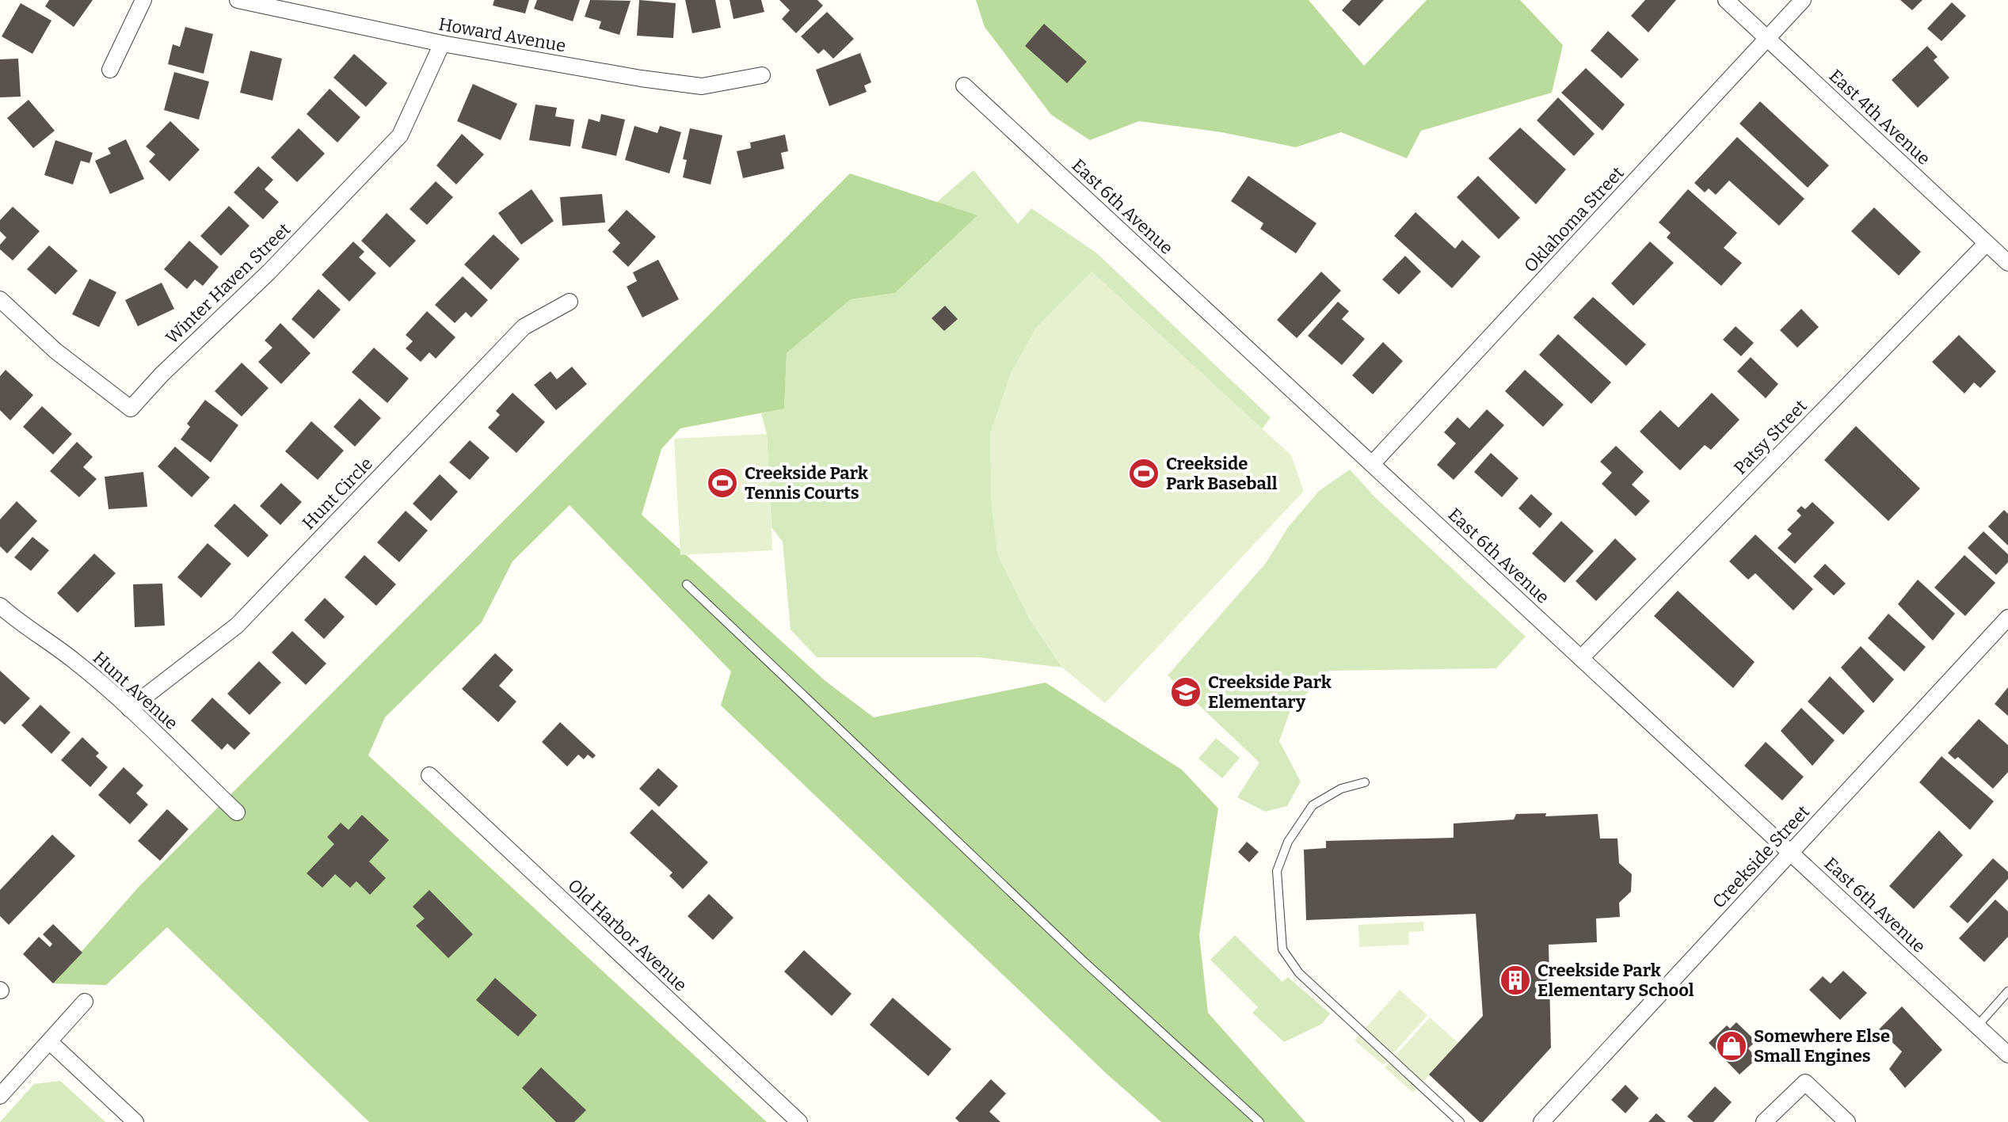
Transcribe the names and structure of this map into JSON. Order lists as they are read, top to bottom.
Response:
{
  "streets": {
    "street": [
      "Howard Avenue",
      "East 4th Avenue",
      "East 6th Avenue",
      "Oklahoma Street",
      "Winter Haven Street",
      "Patsy Street",
      "Hunt Circle",
      "Hunt Avenue",
      "Creekside Street",
      "Old Harbor Avenue"
    ]
  },
  "crossings": [
    ["Howard Avenue", "Winter Haven Street"],
    ["East 4th Avenue", "Oklahoma Street"],
    ["East 4th Avenue", "Patsy Street"],
    ["East 6th Avenue", "Oklahoma Street"],
    ["East 6th Avenue", "Patsy Street"],
    ["East 6th Avenue", "Creekside Street"],
    ["Hunt Circle", "Hunt Avenue"]
  ],
  "places": {
    "sports": ["Creekside Park Baseball", "Creekside Park Tennis Courts"],
    "school or university": ["Creekside Park Elementary"],
    "building": ["Creekside Park Elementary School"],
    "shop": ["Somewhere Else Small Engines"]
  }
}
